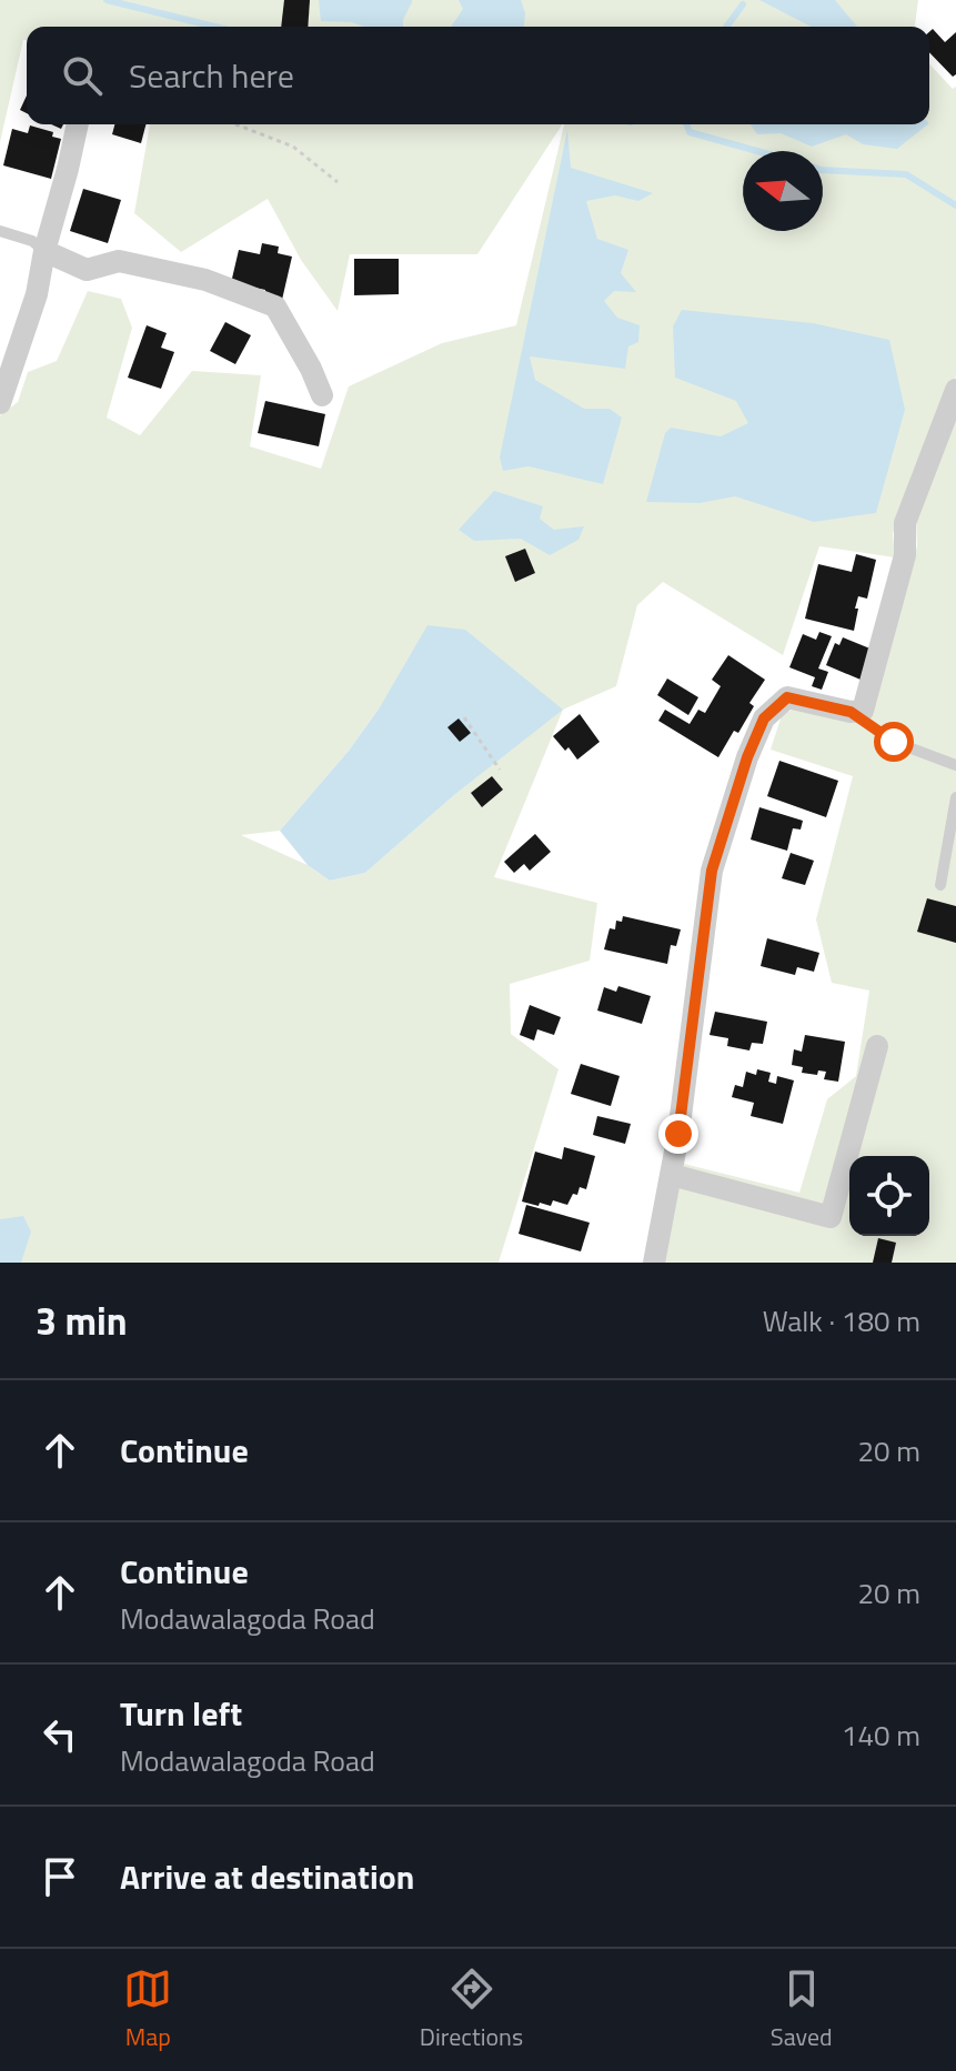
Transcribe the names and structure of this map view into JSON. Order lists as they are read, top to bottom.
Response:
{
  "north": "left",
  "page": {
    "search": "Search here",
    "heading": ["3 min", "Walk · 180 m"],
    "list": [
      ["Continue", "20 m"],
      ["Continue", "Modawalagoda Road", "20 m"],
      ["Turn left", "Modawalagoda Road", "140 m"],
      "Arrive at destination"
    ],
    "nav": ["Map", "Directions", "Saved"]
  }
}
